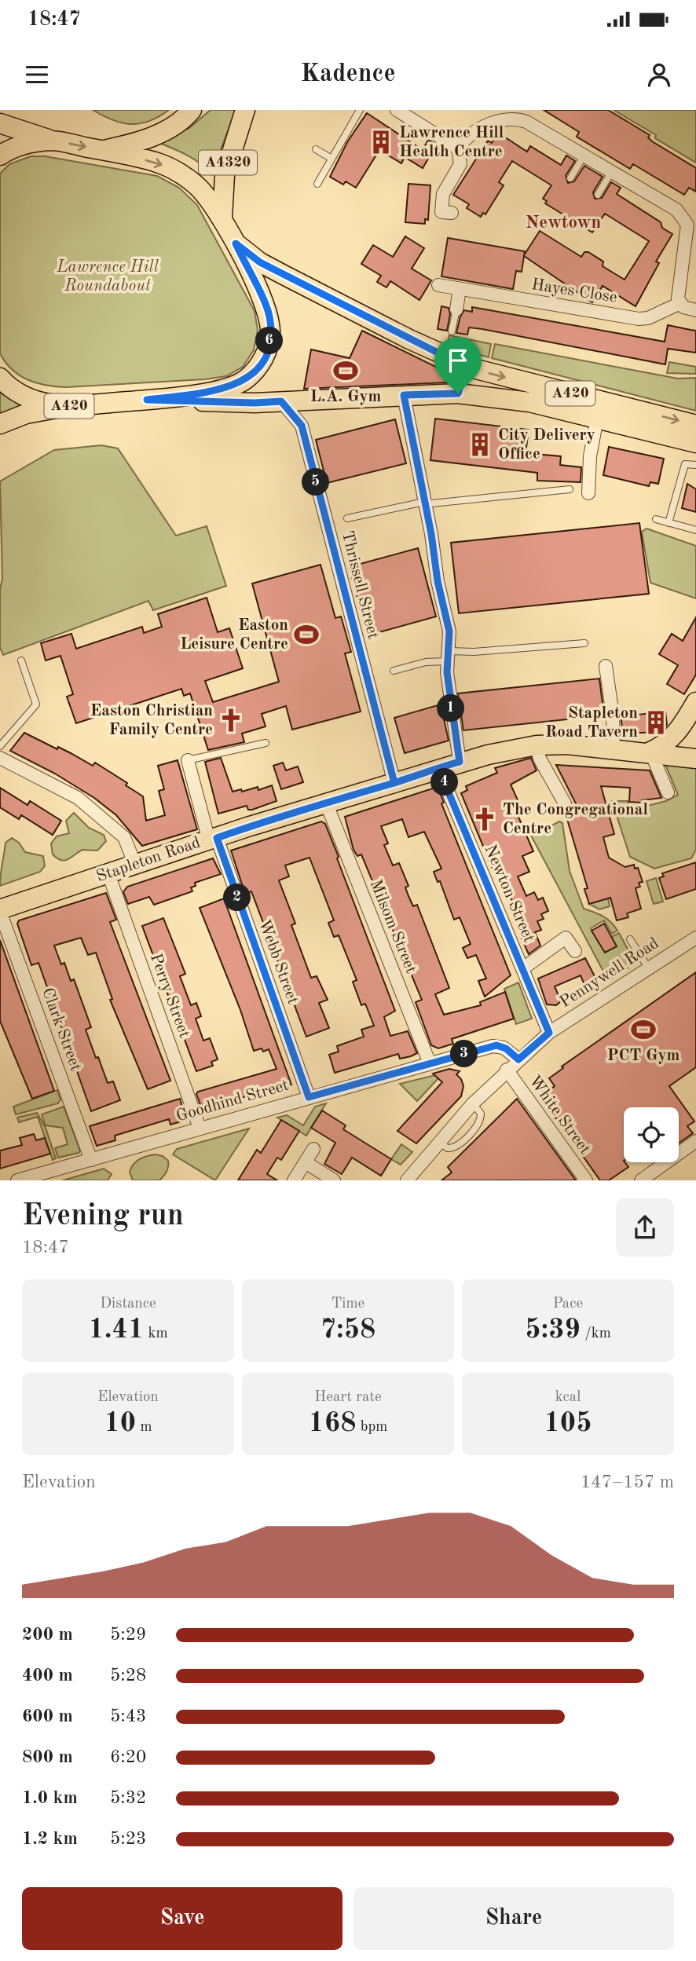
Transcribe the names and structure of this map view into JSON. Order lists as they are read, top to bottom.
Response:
{
  "streets": {
    "main road": ["A4320", "A420", "Stapleton Road"],
    "street": [
      "Hayes Close",
      "Thrissell Street",
      "Newton Street",
      "Milsom Street",
      "Webb Street",
      "Pennywell Road",
      "Perry Street",
      "Clark Street",
      "Goodhind Street",
      "White Street"
    ]
  },
  "crossings": [
    ["A4320", "A420"],
    ["A420", "Thrissell Street"],
    ["Thrissell Street", "Stapleton Road"],
    ["Stapleton Road", "Newton Street"],
    ["Stapleton Road", "Milsom Street"],
    ["Stapleton Road", "Webb Street"],
    ["Stapleton Road", "Perry Street"],
    ["Stapleton Road", "Clark Street"],
    ["Newton Street", "Pennywell Road"],
    ["Milsom Street", "Goodhind Street"],
    ["Webb Street", "Goodhind Street"],
    ["Pennywell Road", "Goodhind Street"],
    ["Pennywell Road", "White Street"],
    ["Perry Street", "Goodhind Street"],
    ["Clark Street", "Goodhind Street"]
  ],
  "districts": ["Newtown"],
  "parks": ["Lawrence Hill Roundabout"],
  "places": {
    "building": ["Lawrence Hill Health Centre", "City Delivery Office", "Stapleton Road Tavern"],
    "sports": ["L.A. Gym", "Easton Leisure Centre", "PCT Gym"],
    "church": ["Easton Christian Family Centre", "The Congregational Centre"]
  },
  "page": {
    "status": "18:47",
    "header": "Kadence",
    "pins": [
      "6",
      "5",
      "1",
      "4",
      "2",
      "3"
    ],
    "heading": ["Evening run", "18:47"],
    "stats": [
      ["Distance", "1.41 km"],
      ["Time", "7:58"],
      ["Pace", "5:39 /km"],
      ["Elevation", "10 m"],
      ["Heart rate", "168 bpm"],
      ["kcal", "105"]
    ],
    "chart": ["Elevation", "147–157 m"],
    "list": [
      {
        "name": "200 m",
        "note": "5:29"
      },
      {
        "name": "400 m",
        "note": "5:28"
      },
      {
        "name": "600 m",
        "note": "5:43"
      },
      {
        "name": "800 m",
        "note": "6:20"
      },
      {
        "name": "1.0 km",
        "note": "5:32"
      },
      {
        "name": "1.2 km",
        "note": "5:23"
      }
    ],
    "buttons": ["Save", "Share"]
  }
}
